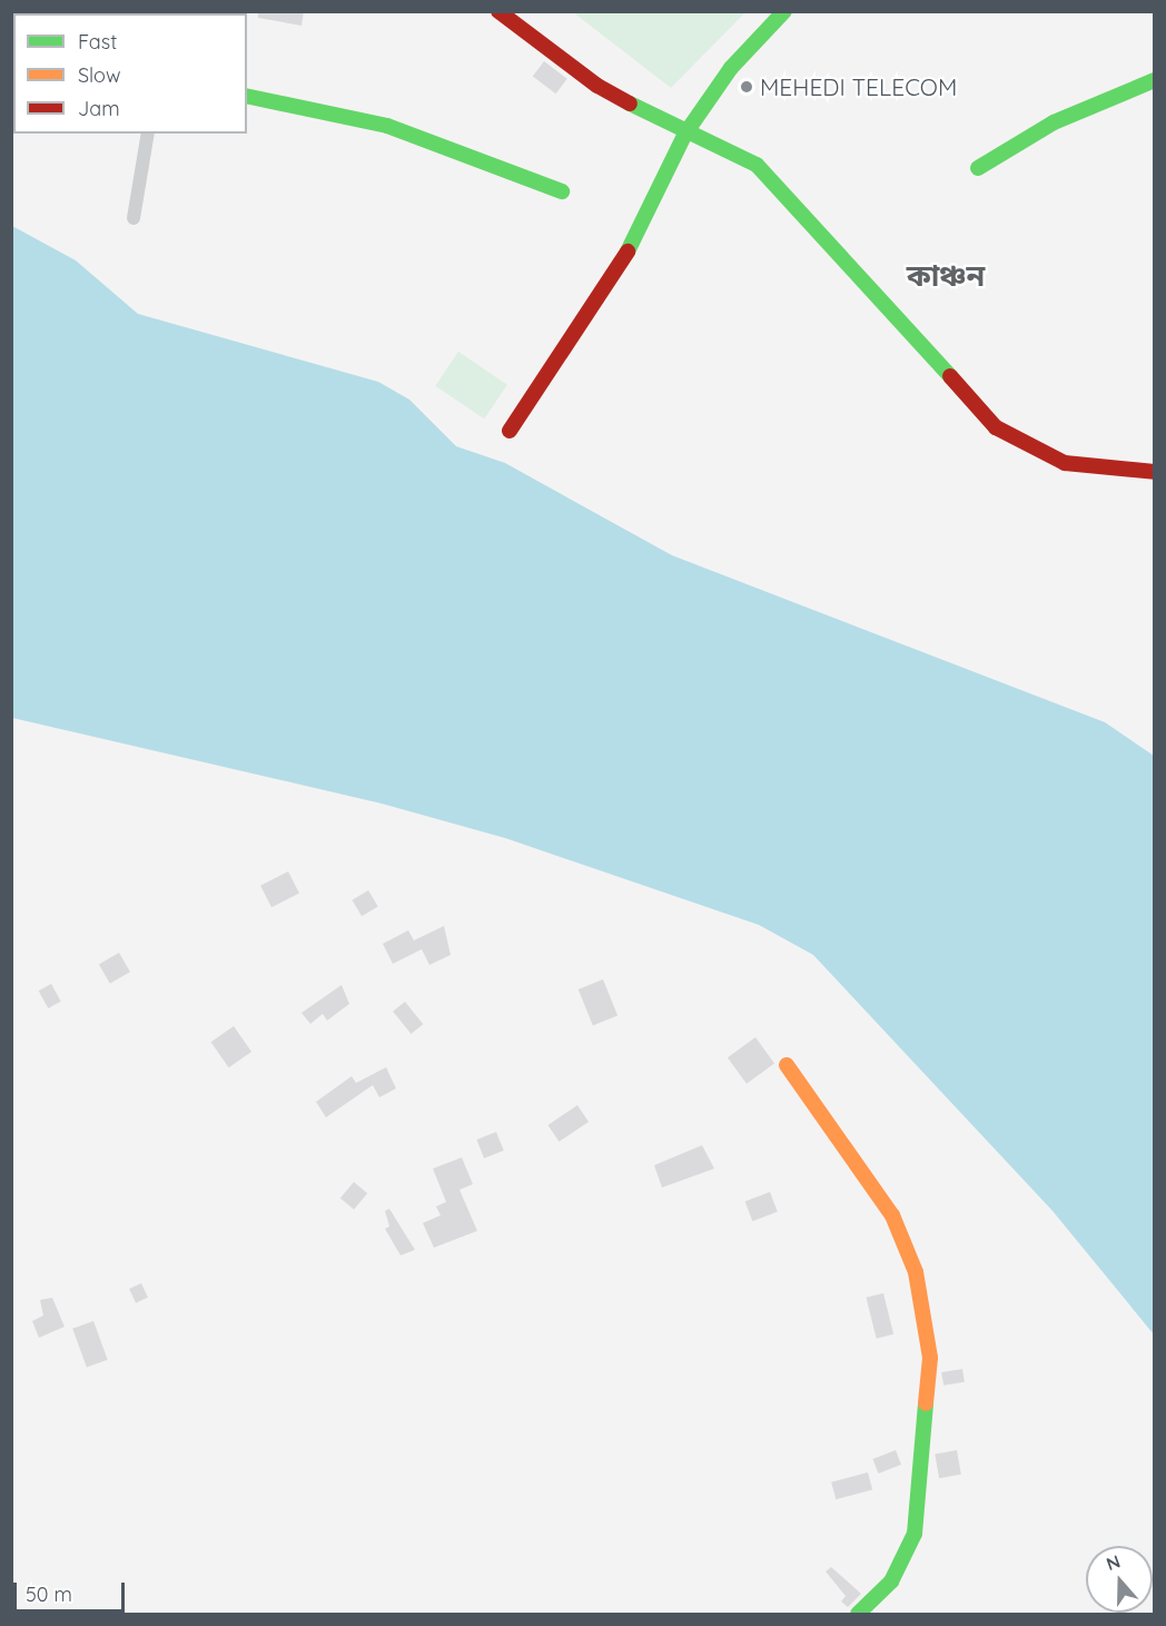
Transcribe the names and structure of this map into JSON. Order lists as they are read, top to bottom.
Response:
{
  "districts": ["কাঞ্চন"],
  "places": ["MEHEDI TELECOM"],
  "legend": ["Fast", "Slow", "Jam"],
  "scale_bar": "50 m",
  "north": "top"
}
